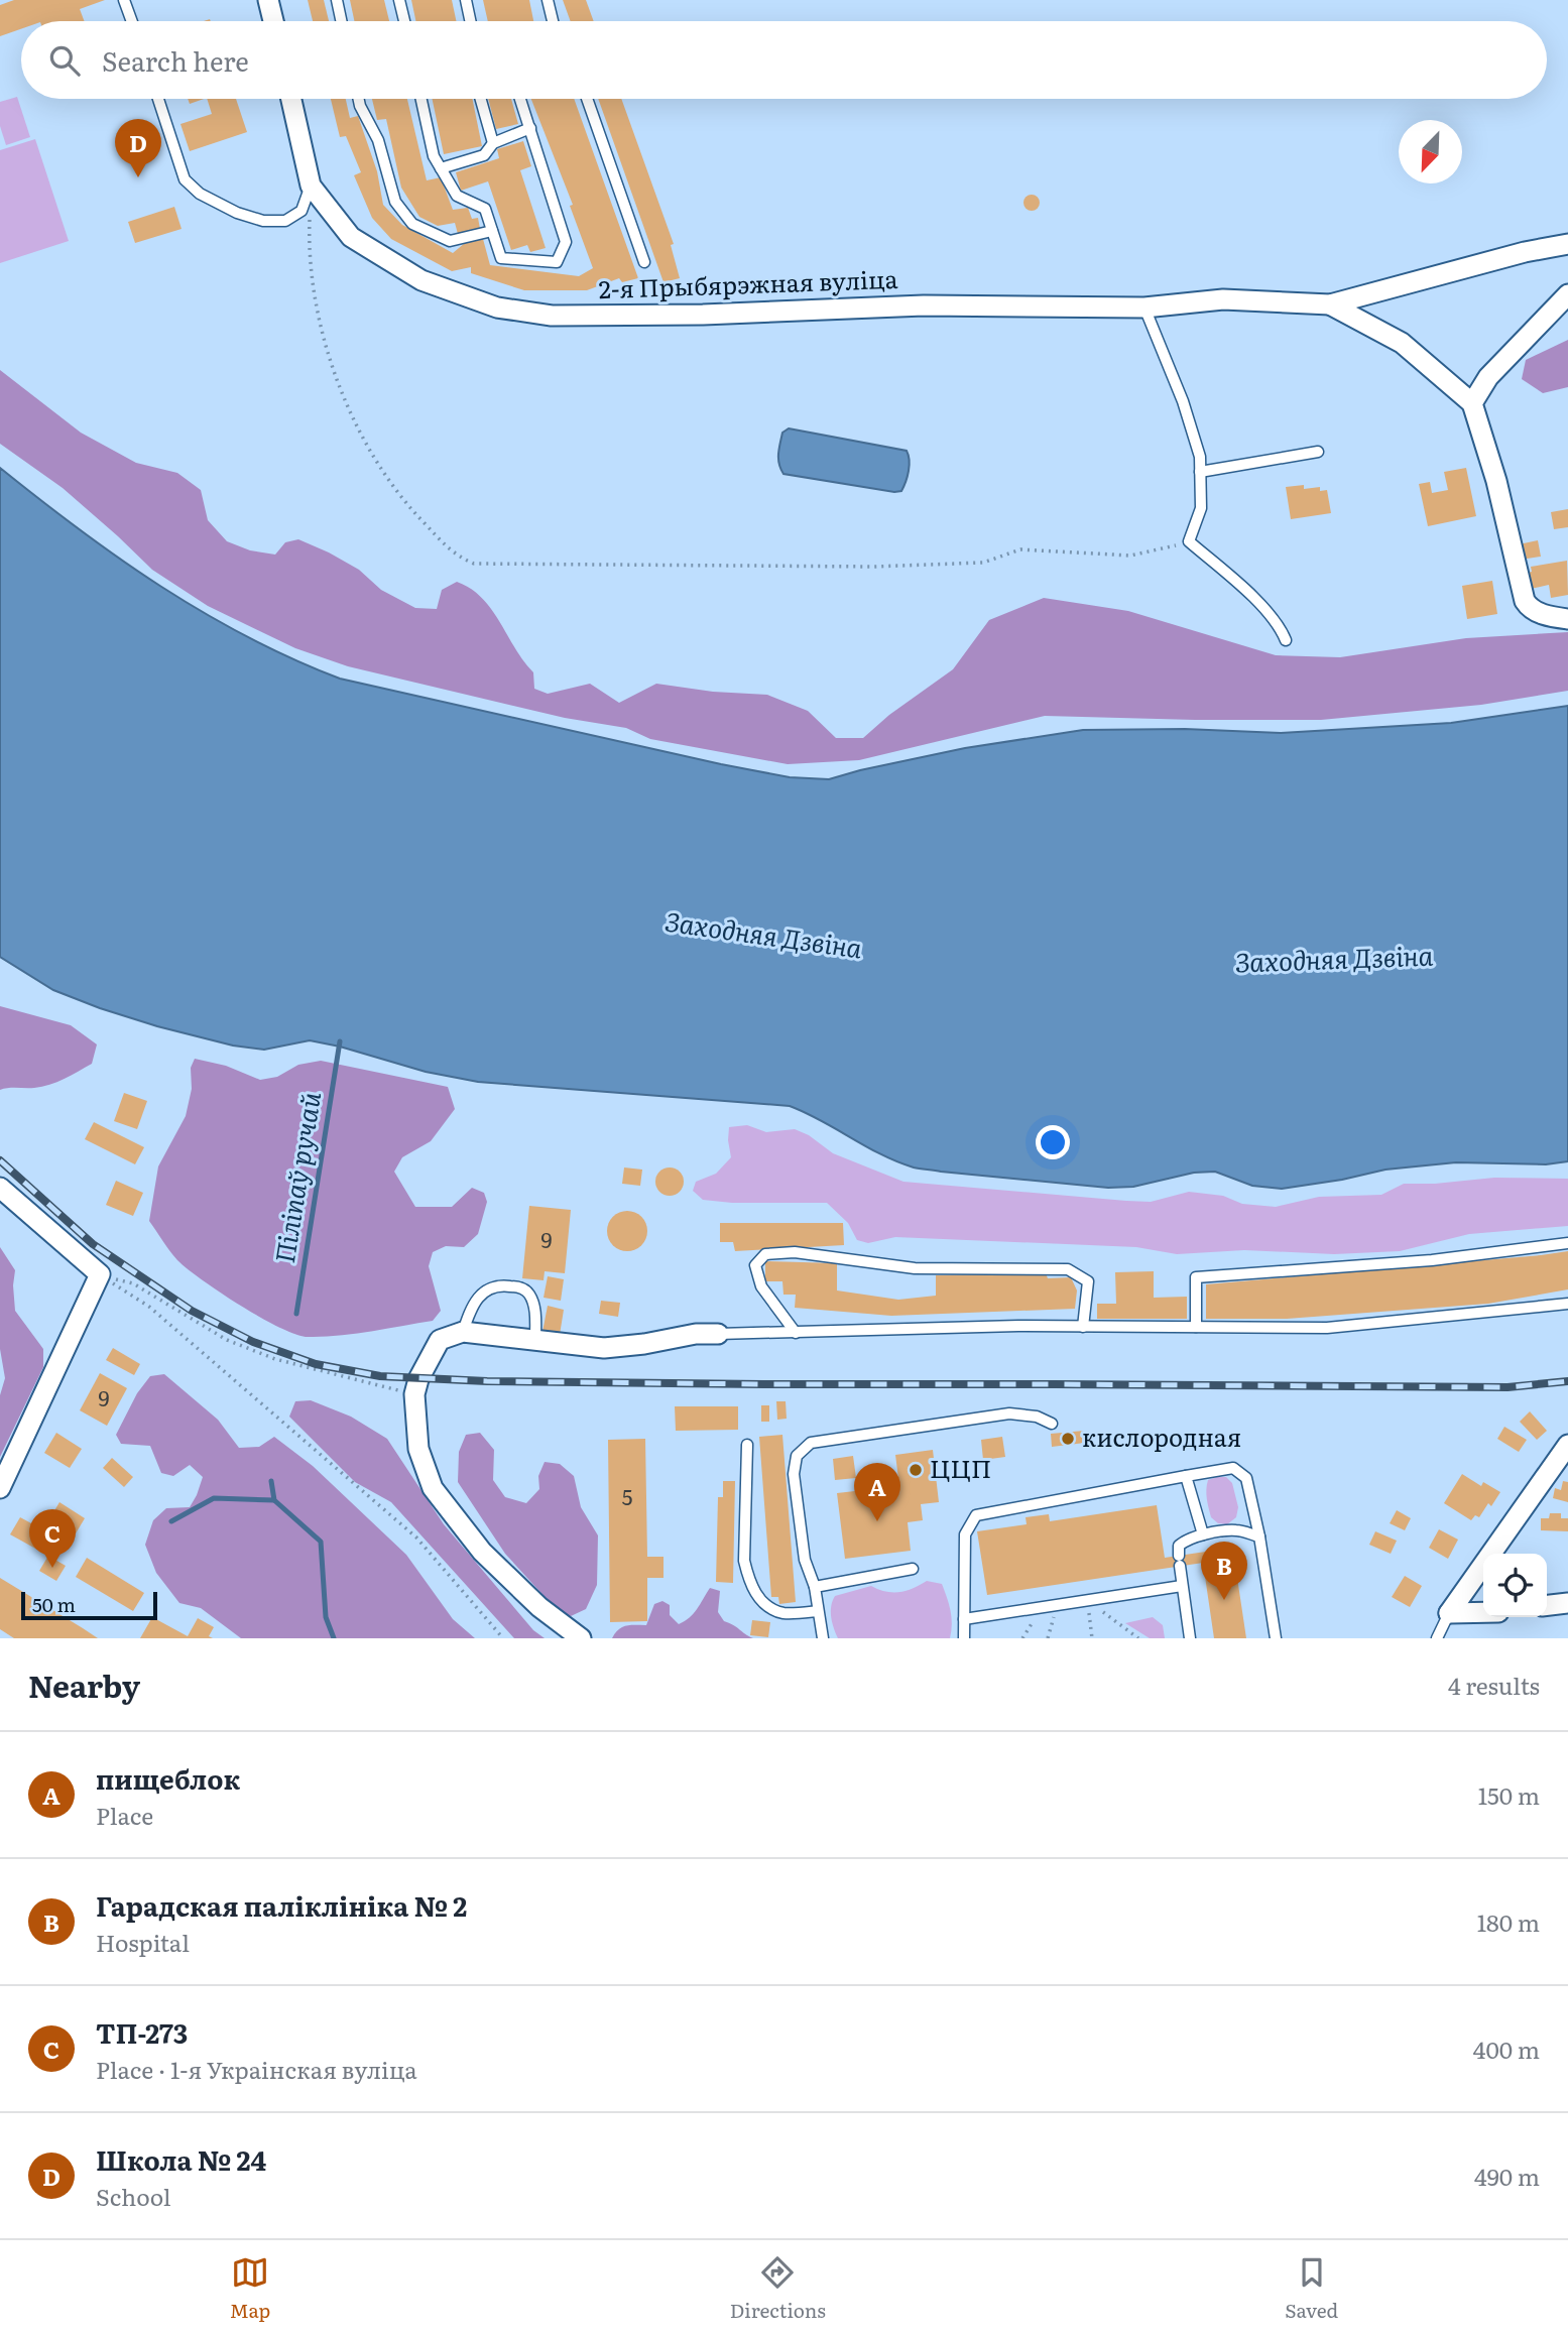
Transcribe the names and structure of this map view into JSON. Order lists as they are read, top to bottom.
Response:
{
  "streets": {
    "street": ["2-я Прыбярэжная вуліца"]
  },
  "water": ["Заходняя Дзвіна", "Піліпаў ручай"],
  "places": ["кислородная", "ЦЦП"],
  "house_numbers": ["9", "9", "5"],
  "scale_bar": "50 m",
  "north": "bottom left",
  "page": {
    "search": "Search here",
    "pins": [
      "D",
      "A",
      "C",
      "B"
    ],
    "scale": "50 m",
    "heading": ["Nearby", "4 results"],
    "list": [
      {
        "mark": "A",
        "name": "пищеблок",
        "note": "Place",
        "value": "150 m"
      },
      {
        "mark": "B",
        "name": "Гарадская паліклініка № 2",
        "note": "Hospital",
        "value": "180 m"
      },
      {
        "mark": "C",
        "name": "ТП-273",
        "note": "Place · 1-я Украінская вуліца",
        "value": "400 m"
      },
      {
        "mark": "D",
        "name": "Школа № 24",
        "note": "School",
        "value": "490 m"
      }
    ],
    "nav": ["Map", "Directions", "Saved"]
  }
}
